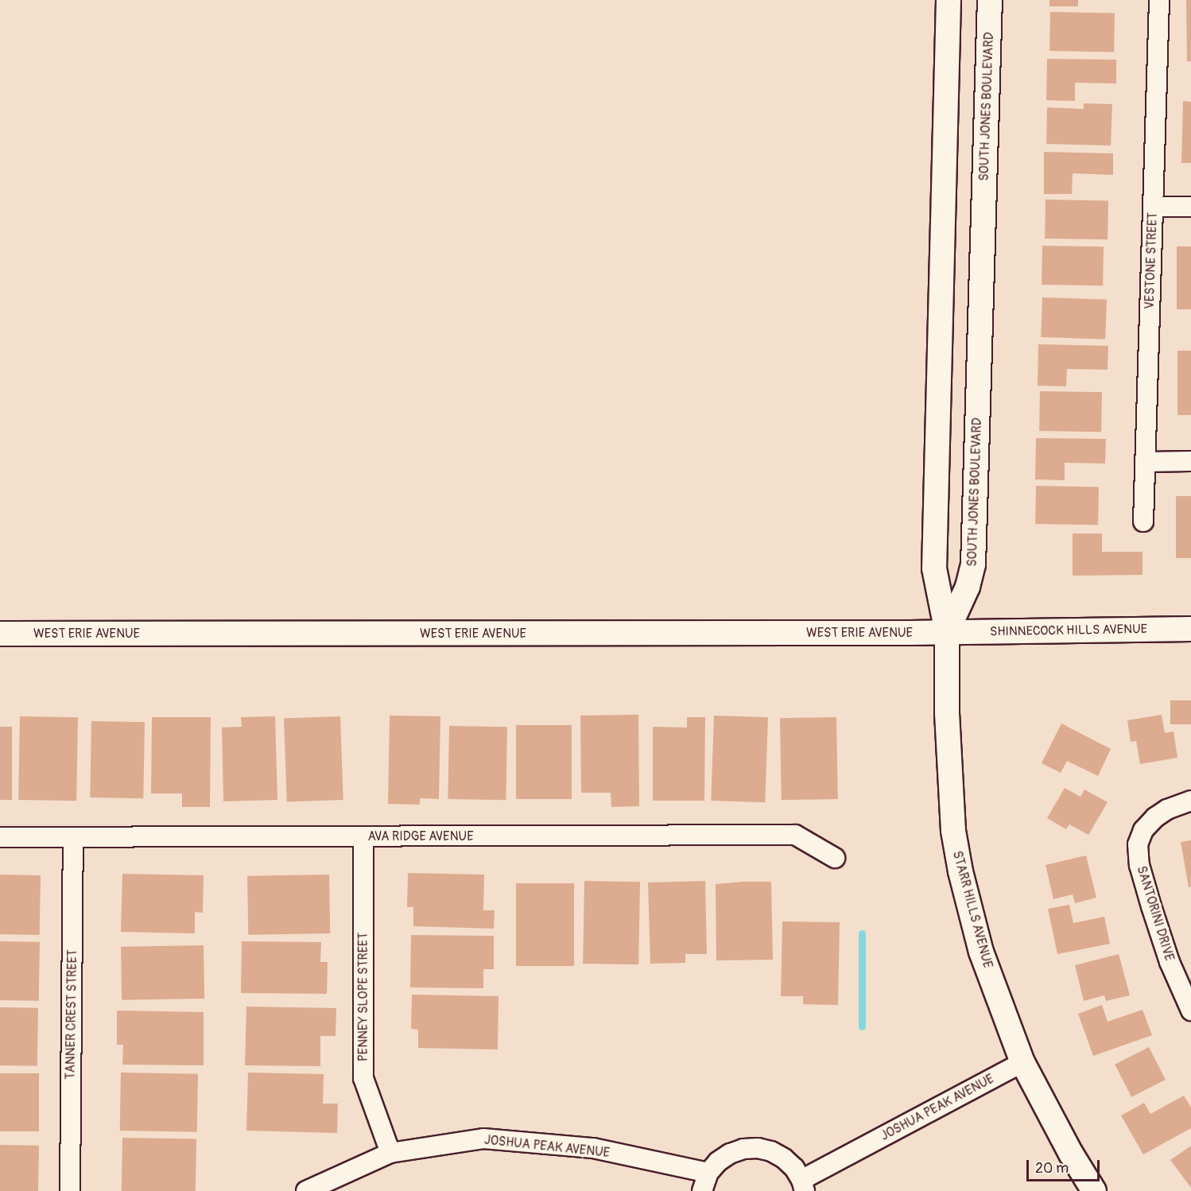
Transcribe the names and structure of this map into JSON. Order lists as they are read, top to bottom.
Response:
{
  "streets": {
    "street": [
      "SOUTH JONES BOULEVARD",
      "VESTONE STREET",
      "SHINNECOCK HILLS AVENUE",
      "WEST ERIE AVENUE",
      "AVA RIDGE AVENUE",
      "STARR HILLS AVENUE",
      "SANTORINI DRIVE",
      "PENNEY SLOPE STREET",
      "TANNER CREST STREET",
      "JOSHUA PEAK AVENUE"
    ]
  },
  "crossings": [
    ["SOUTH JONES BOULEVARD", "SHINNECOCK HILLS AVENUE"],
    ["SOUTH JONES BOULEVARD", "WEST ERIE AVENUE"],
    ["SOUTH JONES BOULEVARD", "STARR HILLS AVENUE"],
    ["SHINNECOCK HILLS AVENUE", "WEST ERIE AVENUE"],
    ["SHINNECOCK HILLS AVENUE", "STARR HILLS AVENUE"],
    ["WEST ERIE AVENUE", "STARR HILLS AVENUE"],
    ["AVA RIDGE AVENUE", "PENNEY SLOPE STREET"],
    ["AVA RIDGE AVENUE", "TANNER CREST STREET"],
    ["STARR HILLS AVENUE", "JOSHUA PEAK AVENUE"],
    ["PENNEY SLOPE STREET", "JOSHUA PEAK AVENUE"]
  ],
  "scale_bar": "20 m"
}
